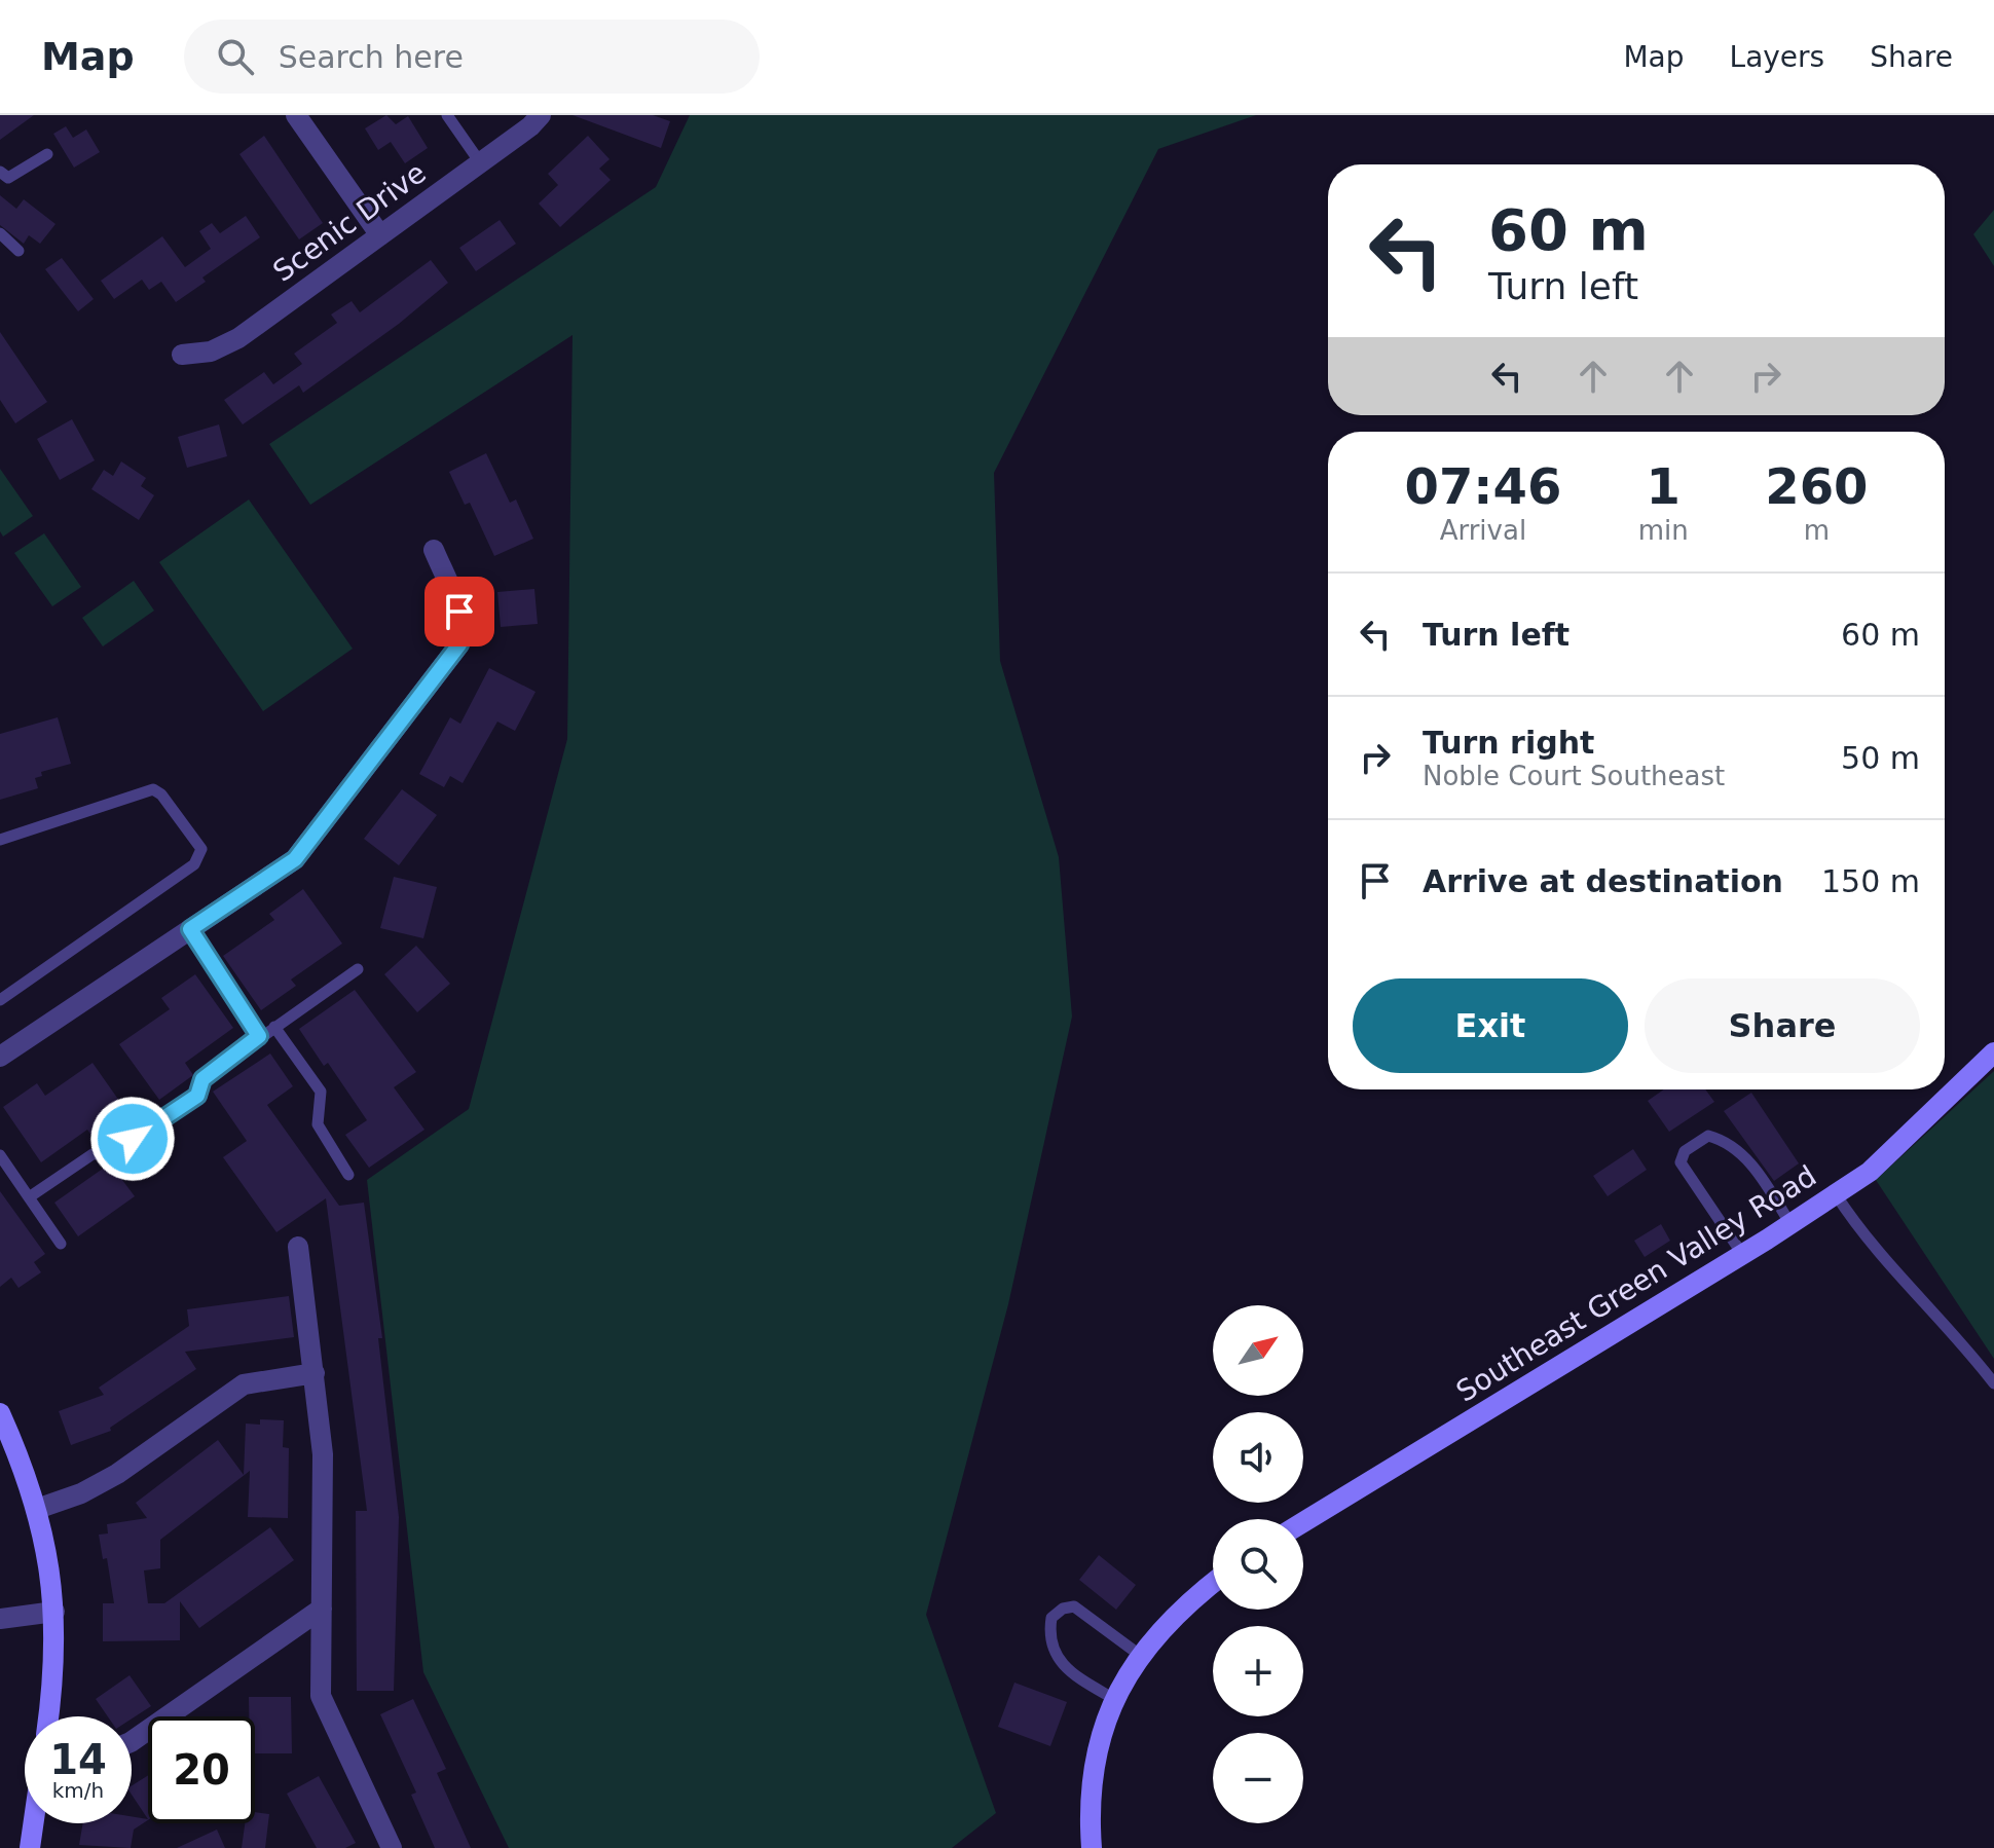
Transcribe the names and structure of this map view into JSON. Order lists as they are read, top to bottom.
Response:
{
  "streets": {
    "street": ["Scenic Drive", "Southeast Green Valley Road"]
  },
  "north": "top right",
  "page": {
    "header": "Map",
    "search": "Search here",
    "nav": ["Map", "Layers", "Share"],
    "turn": ["60 m", "Turn left"],
    "eta": [
      "07:46",
      "Arrival",
      "1",
      "min",
      "260",
      "m"
    ],
    "list": [
      {
        "name": "Turn left",
        "value": "60 m"
      },
      {
        "name": "Turn right",
        "note": "Noble Court Southeast",
        "value": "50 m"
      },
      {
        "name": "Arrive at destination",
        "value": "150 m"
      }
    ],
    "buttons": ["Exit", "Share"],
    "map_buttons": ["+", "−"],
    "speed": "14 km/h",
    "limit": "20"
  }
}
